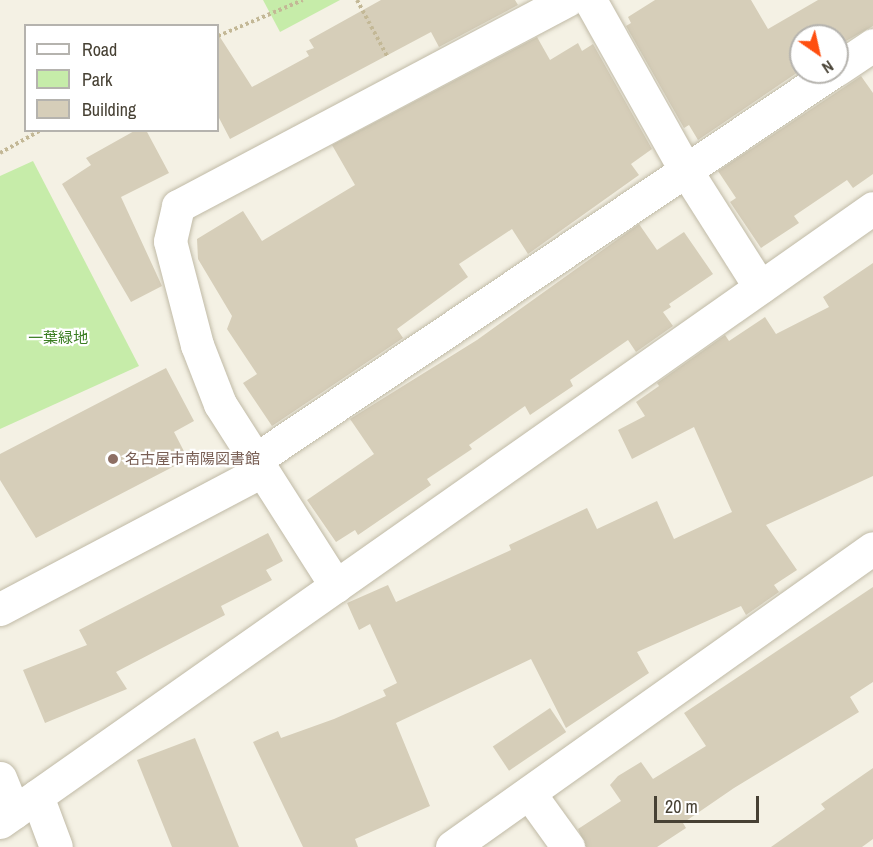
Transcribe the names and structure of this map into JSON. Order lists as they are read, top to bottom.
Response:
{
  "parks": ["一葉緑地"],
  "places": ["名古屋市南陽図書館"],
  "legend": ["Road", "Park", "Building"],
  "scale_bar": "20 m",
  "north": "bottom right"
}
